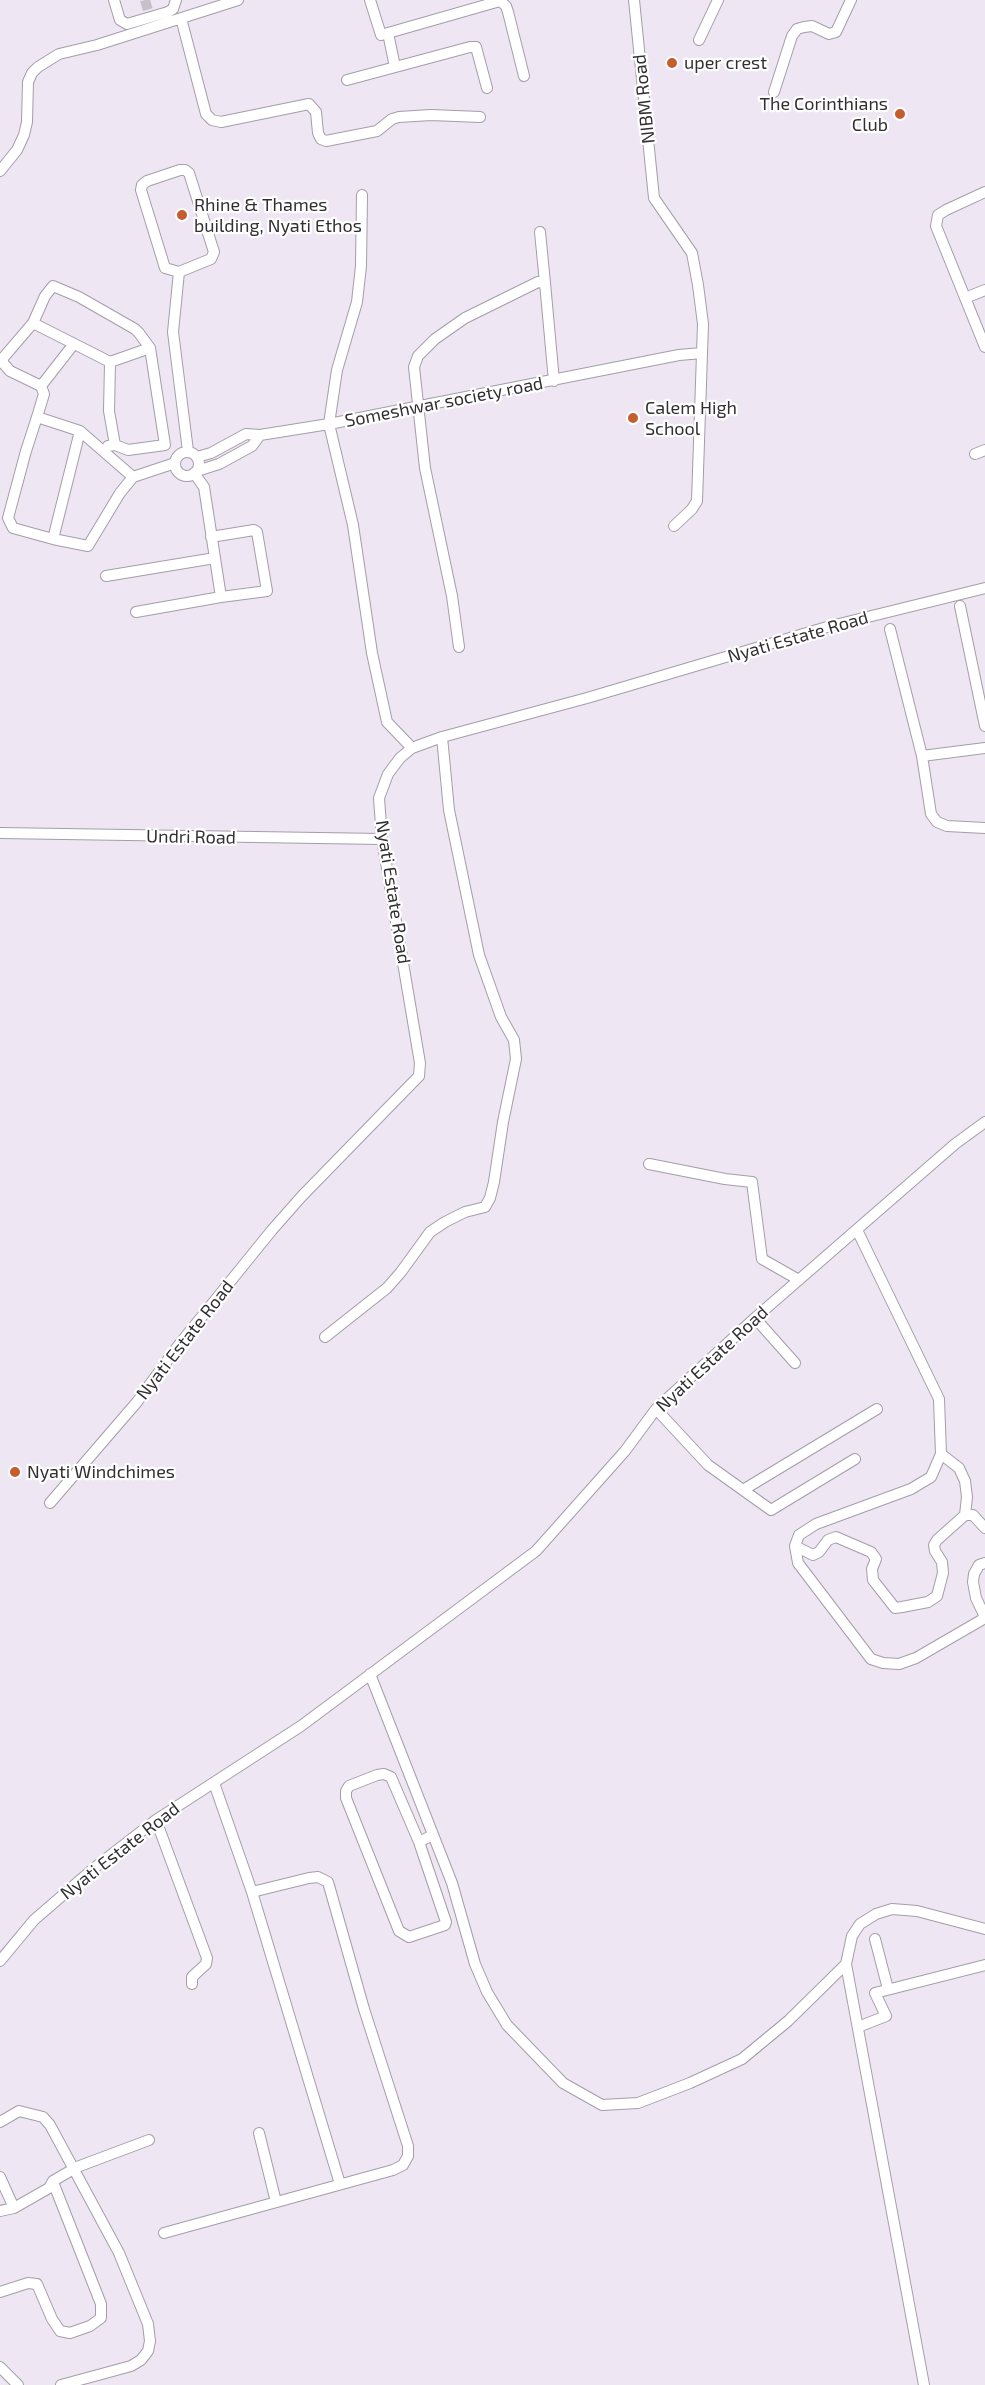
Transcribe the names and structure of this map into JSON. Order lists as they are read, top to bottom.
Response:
{
  "streets": {
    "street": [
      "NIBM Road",
      "Someshwar society road",
      "Nyati Estate Road",
      "Undri Road"
    ]
  },
  "crossings": [
    ["NIBM Road", "Someshwar society road"],
    ["Nyati Estate Road", "Undri Road"]
  ],
  "places": [
    "uper crest",
    "The Corinthians Club",
    "Rhine & Thames building, Nyati Ethos",
    "Calem High School",
    "Nyati Windchimes"
  ]
}
